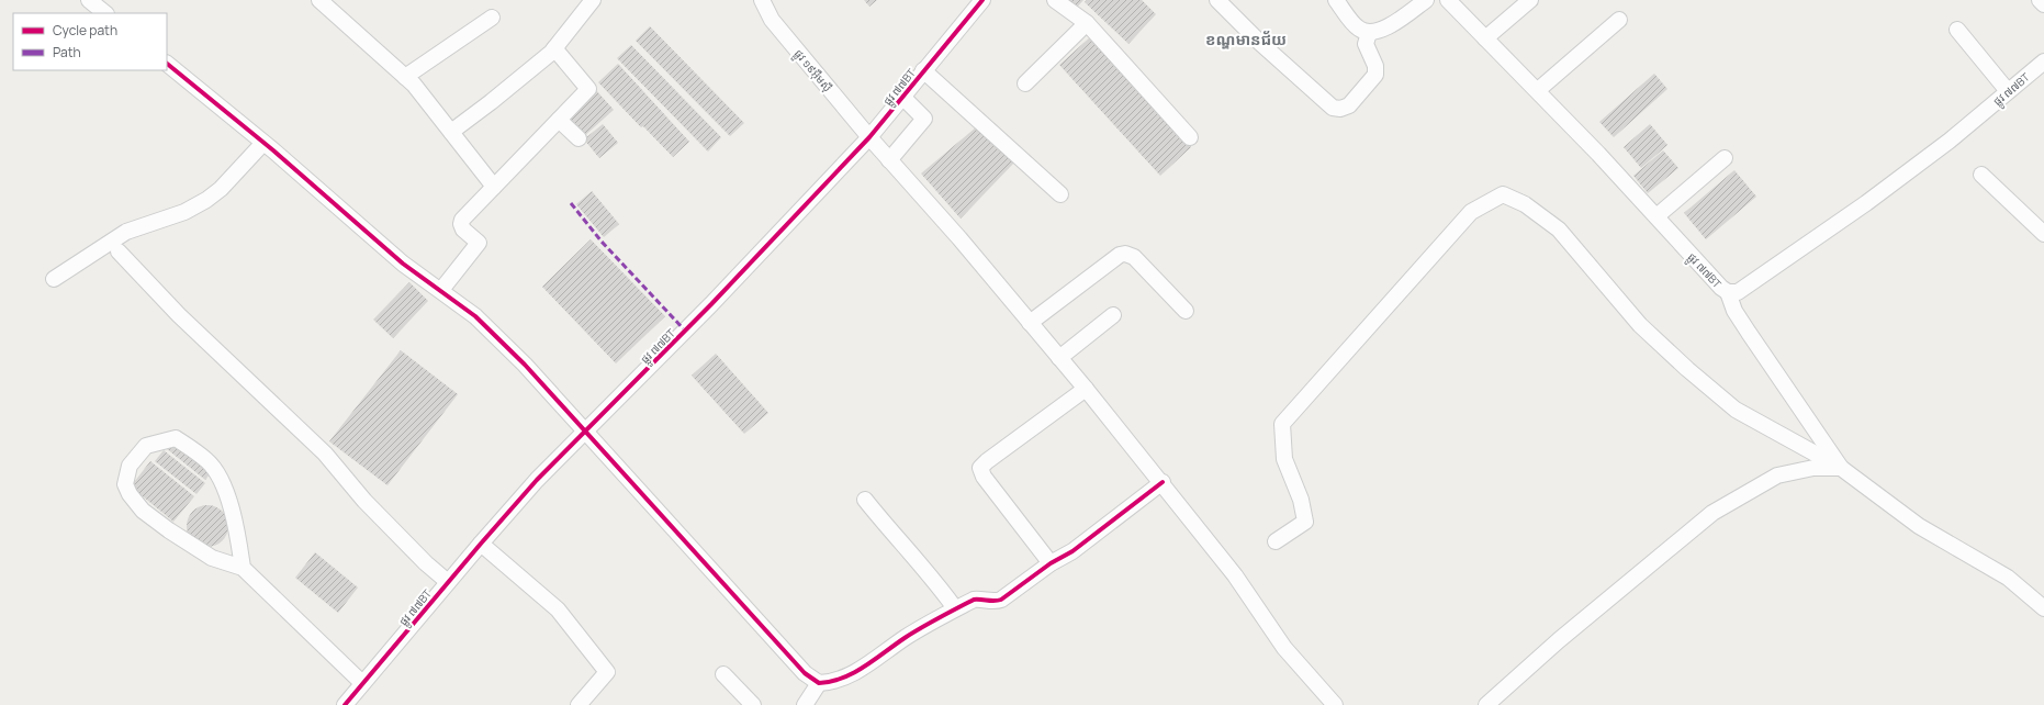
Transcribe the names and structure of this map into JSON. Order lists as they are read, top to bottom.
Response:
{
  "streets": {
    "street": ["ផ្លូវ ១៩អ៊ឹមស៊ី", "ផ្លូវ ៧៧BT"]
  },
  "crossings": [
    ["ផ្លូវ ១៩អ៊ឹមស៊ី", "ផ្លូវ ៧៧BT"]
  ],
  "districts": ["ខណ្ឌមានជ័យ"],
  "legend": ["Cycle path", "Path"]
}
